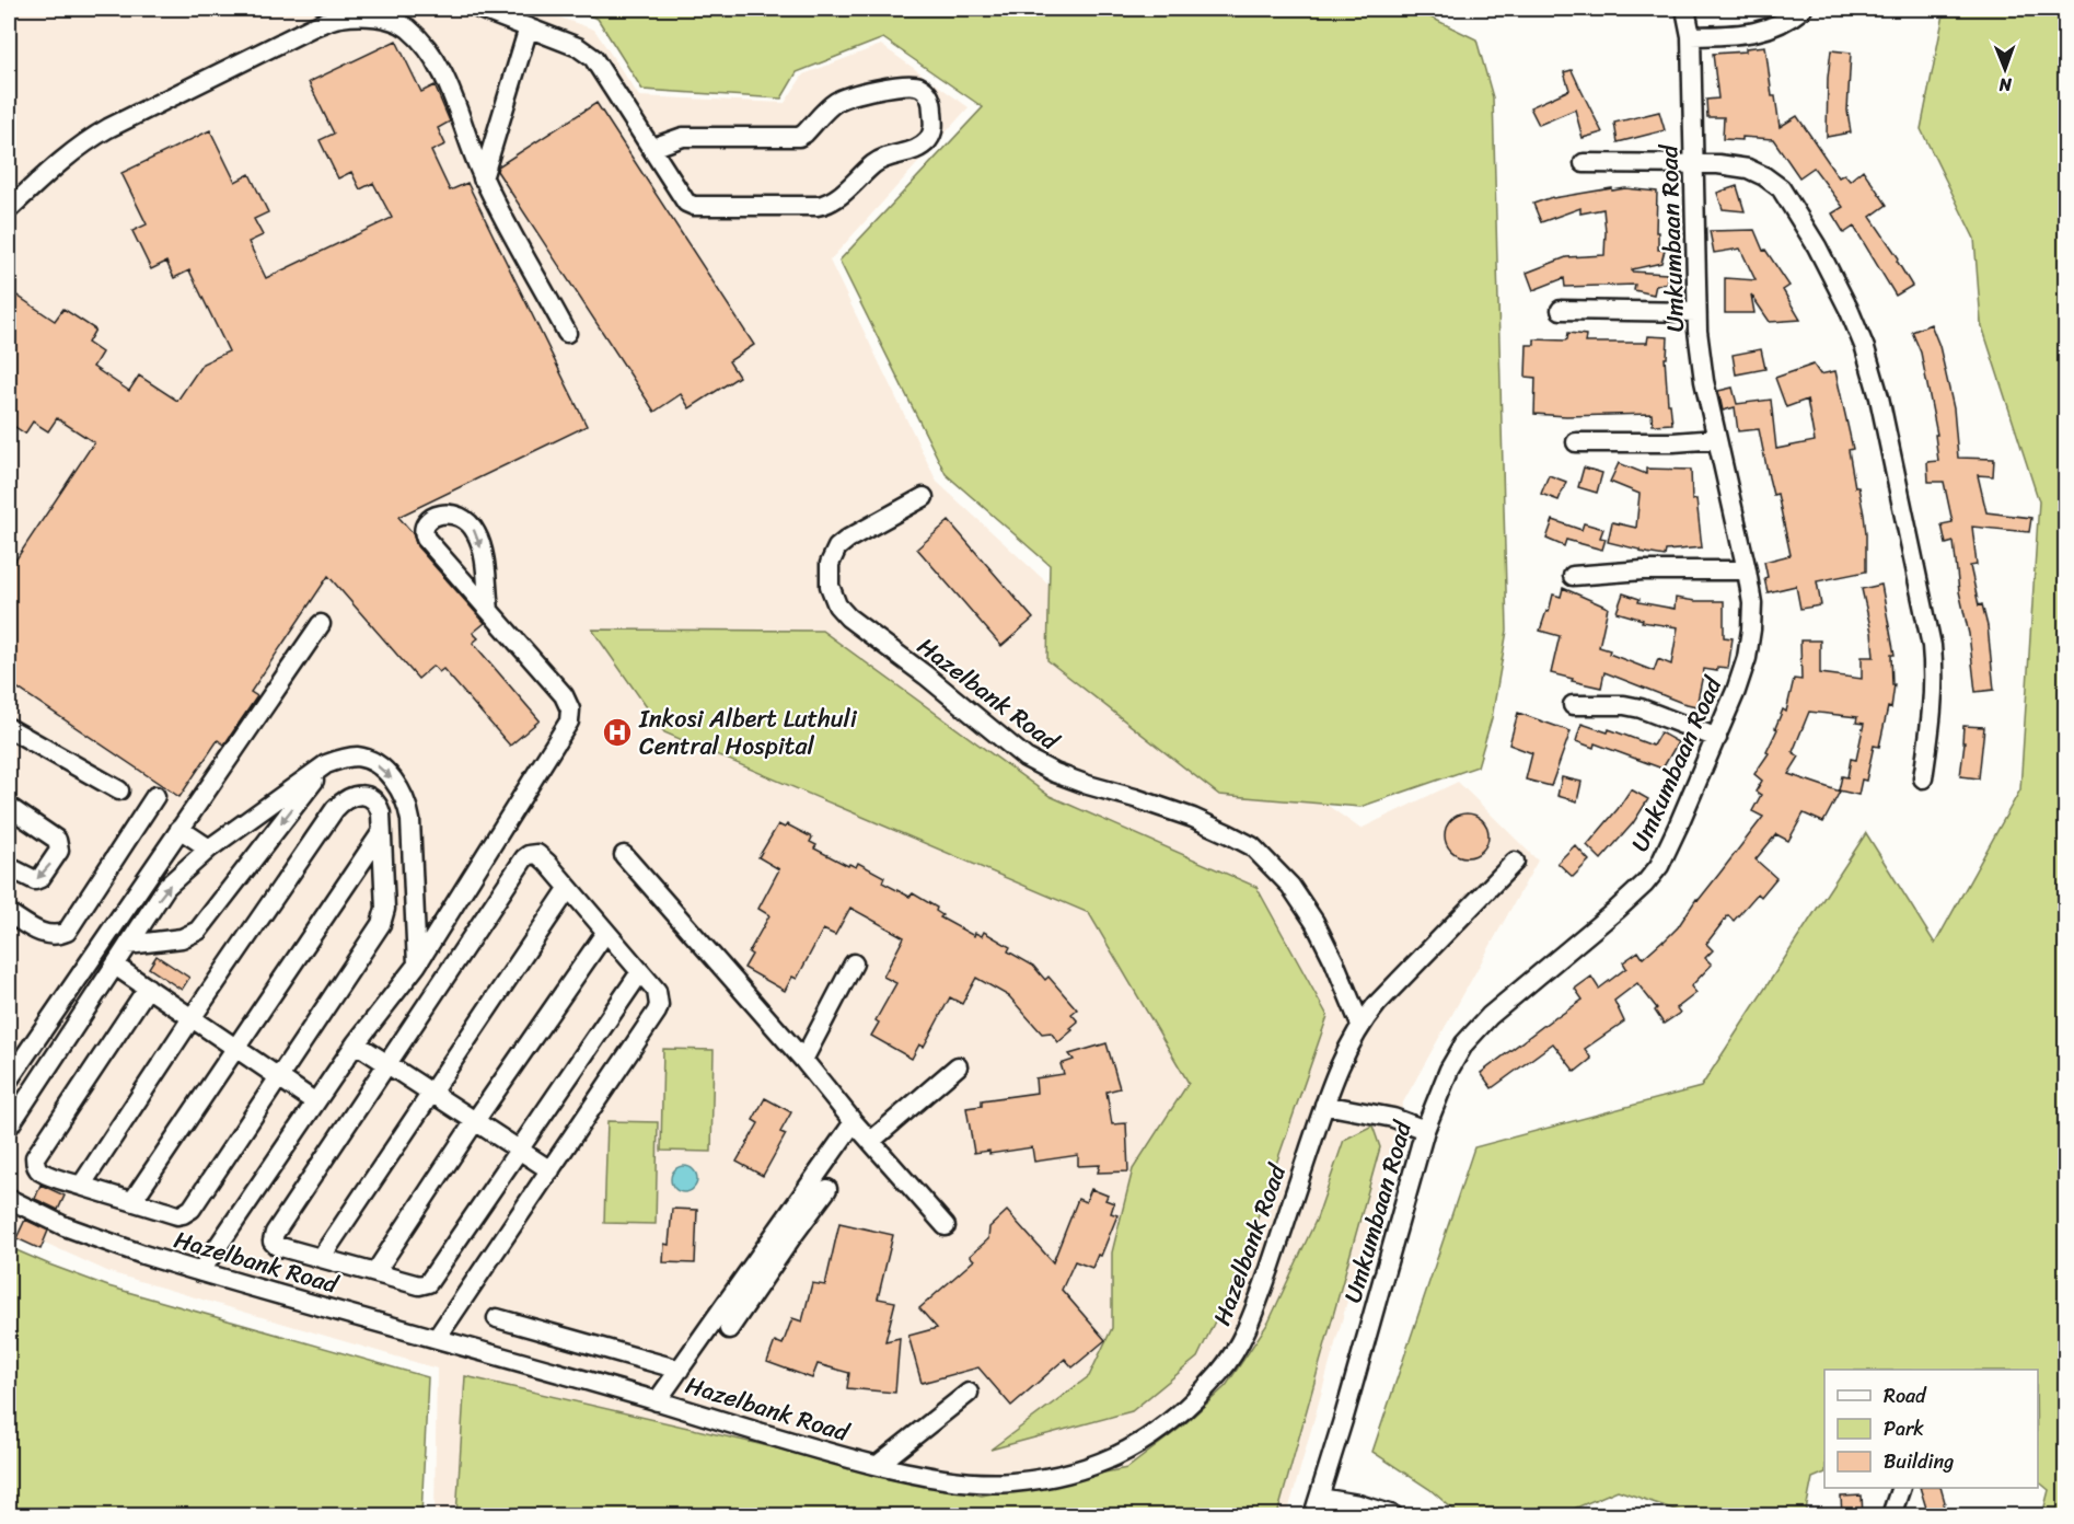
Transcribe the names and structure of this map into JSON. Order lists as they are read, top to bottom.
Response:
{
  "streets": {
    "street": ["Umkumbaan Road", "Hazelbank Road"]
  },
  "places": {
    "hospital": ["Inkosi Albert Luthuli Central Hospital"]
  },
  "legend": ["Road", "Park", "Building"],
  "north": "bottom"
}
